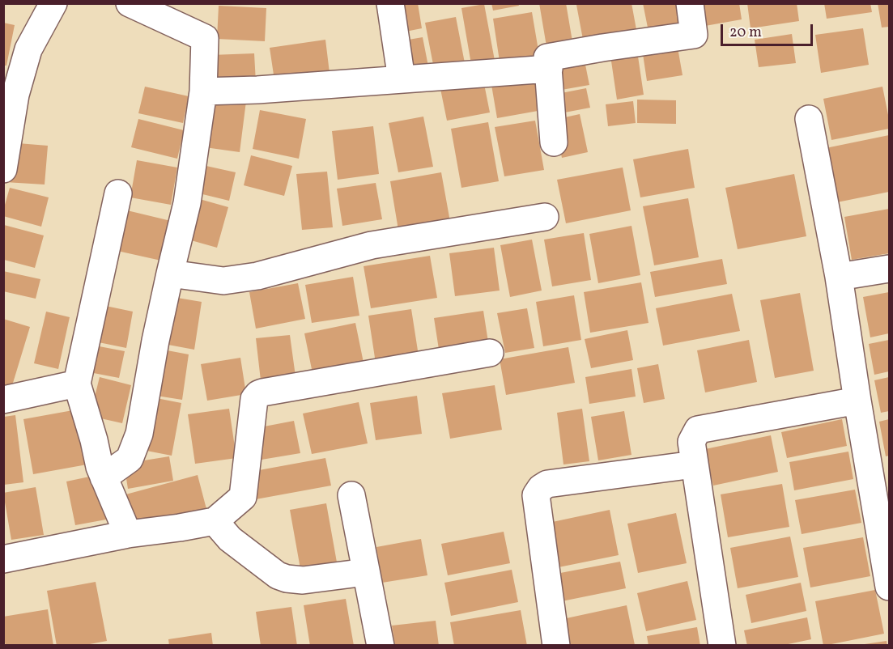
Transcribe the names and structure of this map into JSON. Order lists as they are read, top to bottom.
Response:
{
  "scale_bar": "20 m"
}
